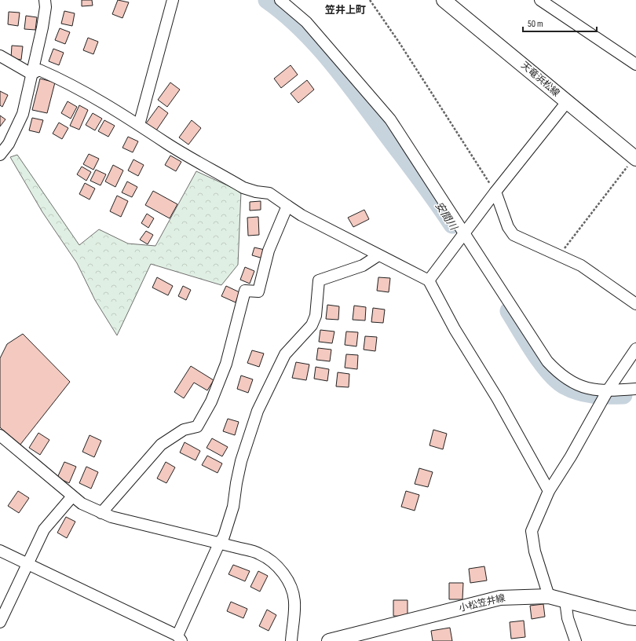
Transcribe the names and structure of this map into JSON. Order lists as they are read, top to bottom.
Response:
{
  "streets": {
    "main road": ["天竜浜松線", "小松笠井線"]
  },
  "districts": ["笠井上町"],
  "water": ["安間川"],
  "scale_bar": "50 m"
}
